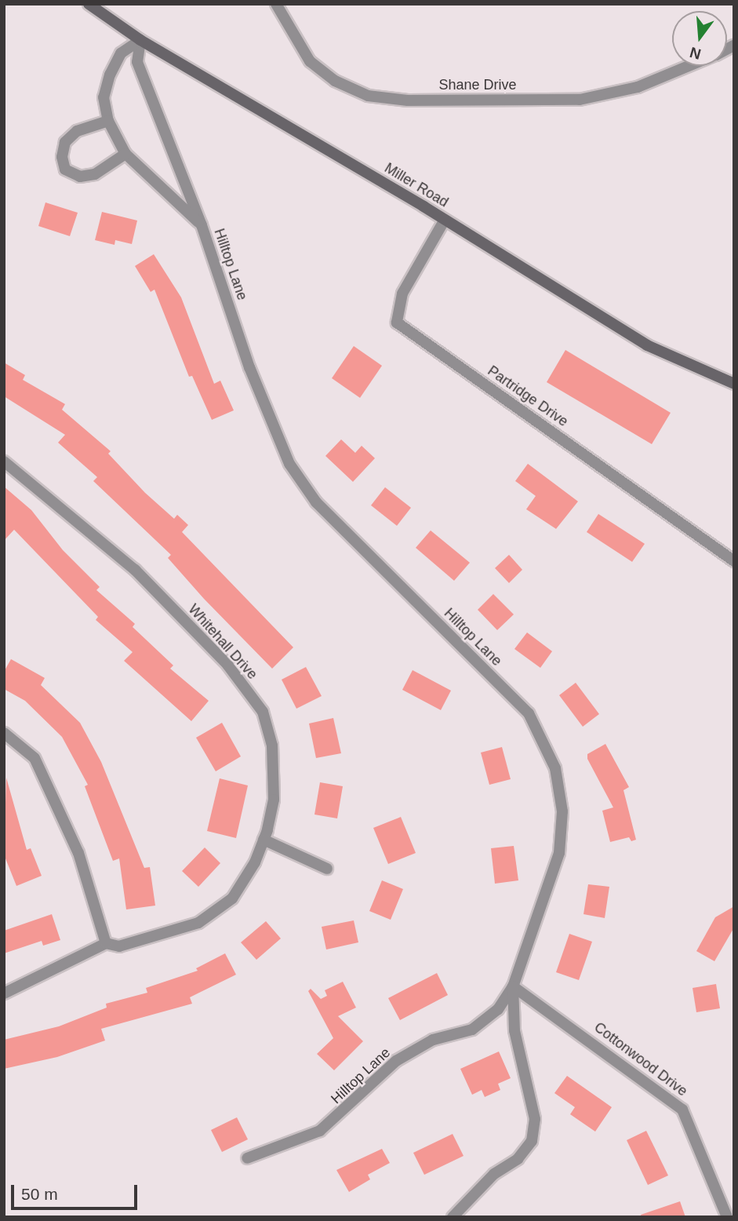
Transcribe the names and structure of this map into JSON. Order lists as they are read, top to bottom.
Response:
{
  "streets": {
    "street": [
      "Shane Drive",
      "Miller Road",
      "Hilltop Lane",
      "Partridge Drive",
      "Whitehall Drive",
      "Cottonwood Drive"
    ]
  },
  "crossings": [
    ["Miller Road", "Hilltop Lane"],
    ["Miller Road", "Partridge Drive"],
    ["Hilltop Lane", "Cottonwood Drive"]
  ],
  "scale_bar": "50 m",
  "north": "bottom"
}
